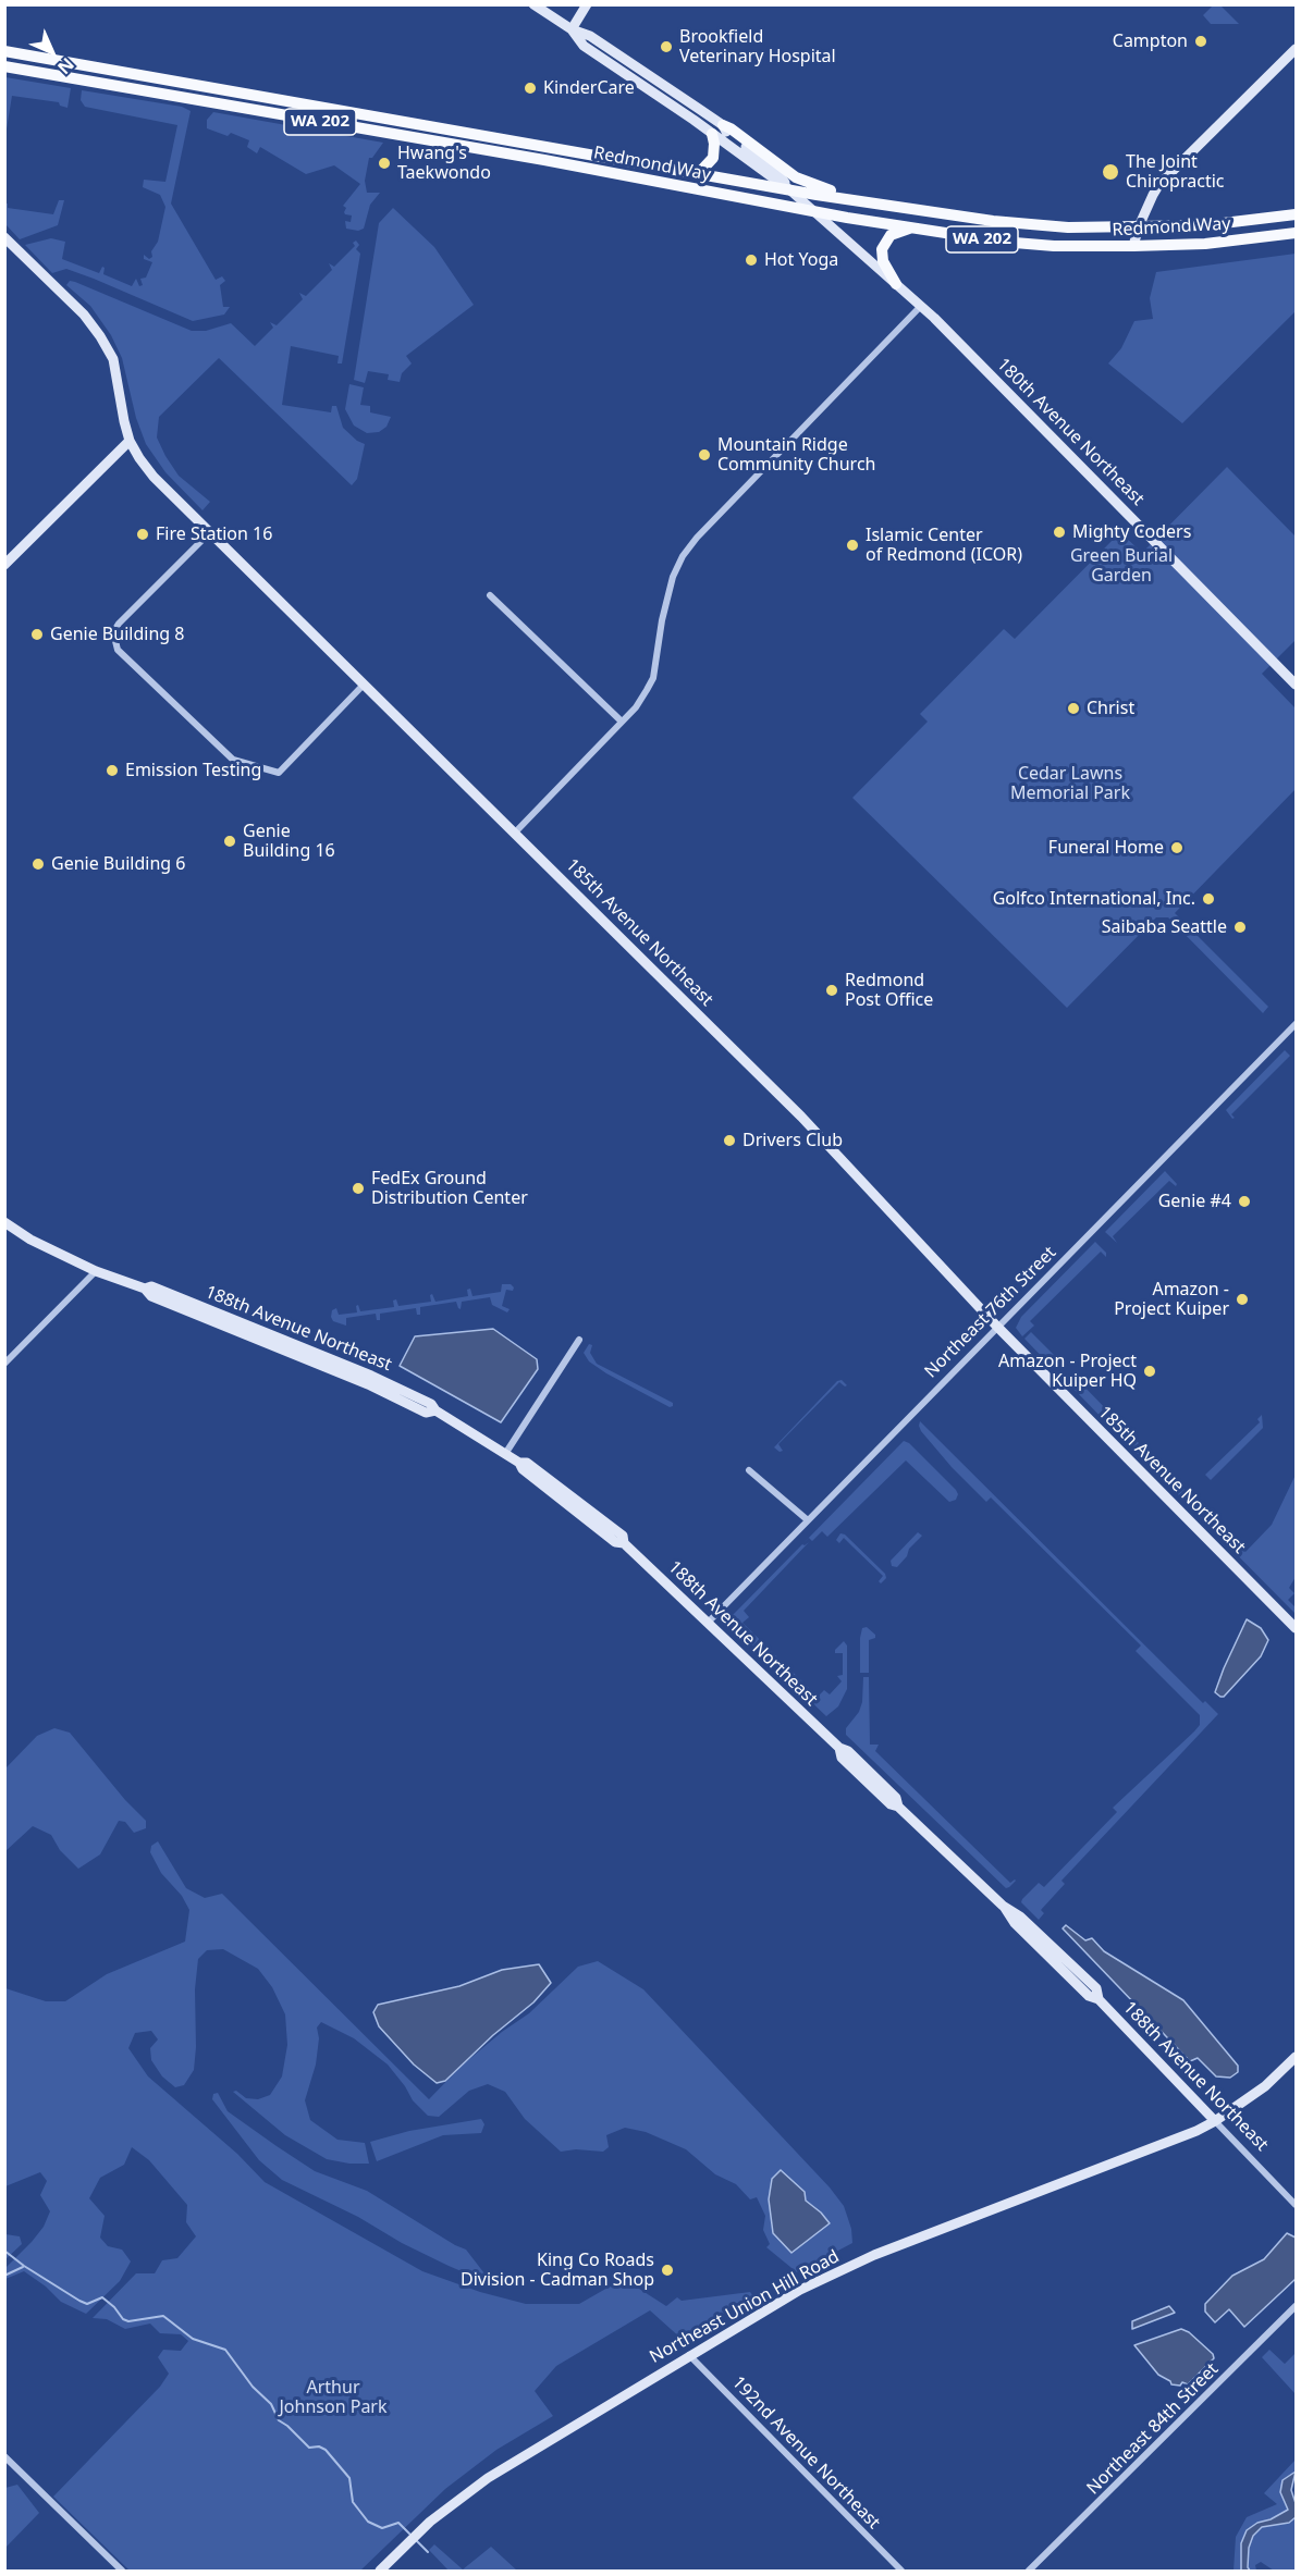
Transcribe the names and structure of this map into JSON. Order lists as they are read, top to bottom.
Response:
{
  "streets": {
    "main road": ["WA 202", "Redmond Way"],
    "street": [
      "180th Avenue Northeast",
      "185th Avenue Northeast",
      "Northeast 76th Street",
      "188th Avenue Northeast",
      "Northeast Union Hill Road",
      "Northeast 84th Street",
      "192nd Avenue Northeast"
    ]
  },
  "crossings": [
    ["Redmond Way", "180th Avenue Northeast"],
    ["185th Avenue Northeast", "Northeast 76th Street"],
    ["Northeast 76th Street", "188th Avenue Northeast"],
    ["188th Avenue Northeast", "Northeast Union Hill Road"],
    ["Northeast Union Hill Road", "192nd Avenue Northeast"]
  ],
  "parks": ["Green Burial Garden", "Cedar Lawns Memorial Park", "Arthur Johnson Park"],
  "places": [
    "Campton",
    "Brookfield Veterinary Hospital",
    "KinderCare",
    "Hwang's Taekwondo",
    "The Joint Chiropractic",
    "Hot Yoga",
    "Mountain Ridge Community Church",
    "Mighty Coders",
    "Fire Station 16",
    "Islamic Center of Redmond (ICOR)",
    "Genie Building 8",
    "Christ",
    "Emission Testing",
    "Genie Building 16",
    "Funeral Home",
    "Genie Building 6",
    "Golfco International, Inc.",
    "Saibaba Seattle",
    "Redmond Post Office",
    "Drivers Club",
    "FedEx Ground Distribution Center",
    "Genie #4",
    "Amazon - Project Kuiper",
    "Amazon - Project Kuiper HQ",
    "King Co Roads Division - Cadman Shop"
  ],
  "north": "bottom right"
}
